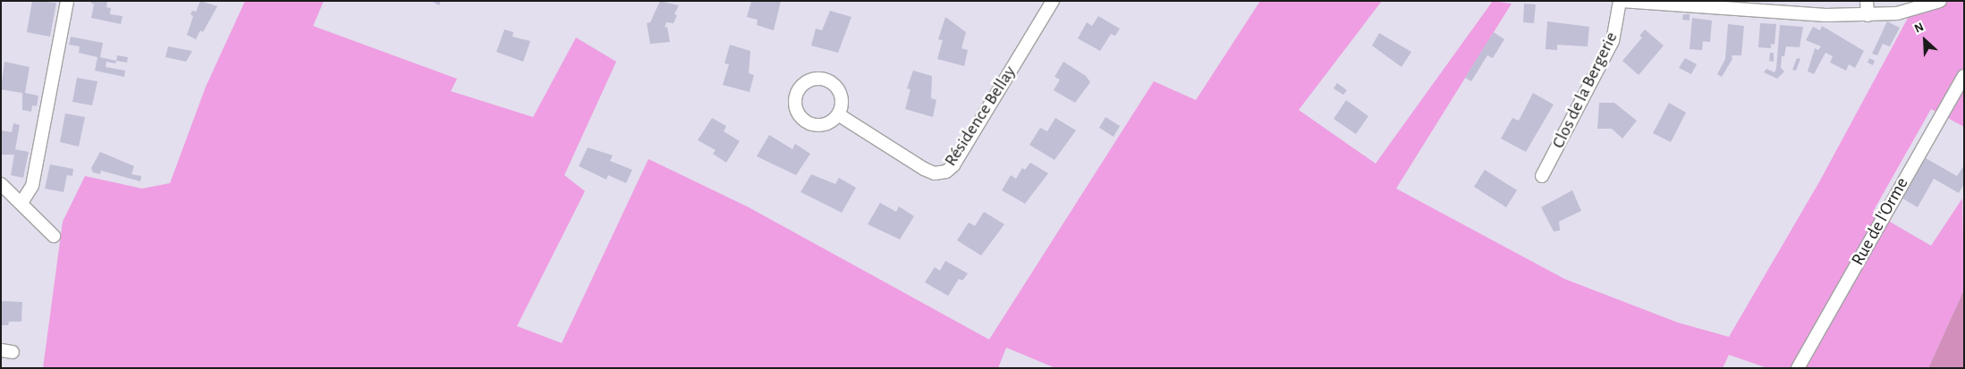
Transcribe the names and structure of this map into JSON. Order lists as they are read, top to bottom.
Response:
{
  "streets": {
    "street": ["Clos de la Bergerie", "Résidence Bellay", "Rue de l'Orme"]
  },
  "north": "top left"
}
